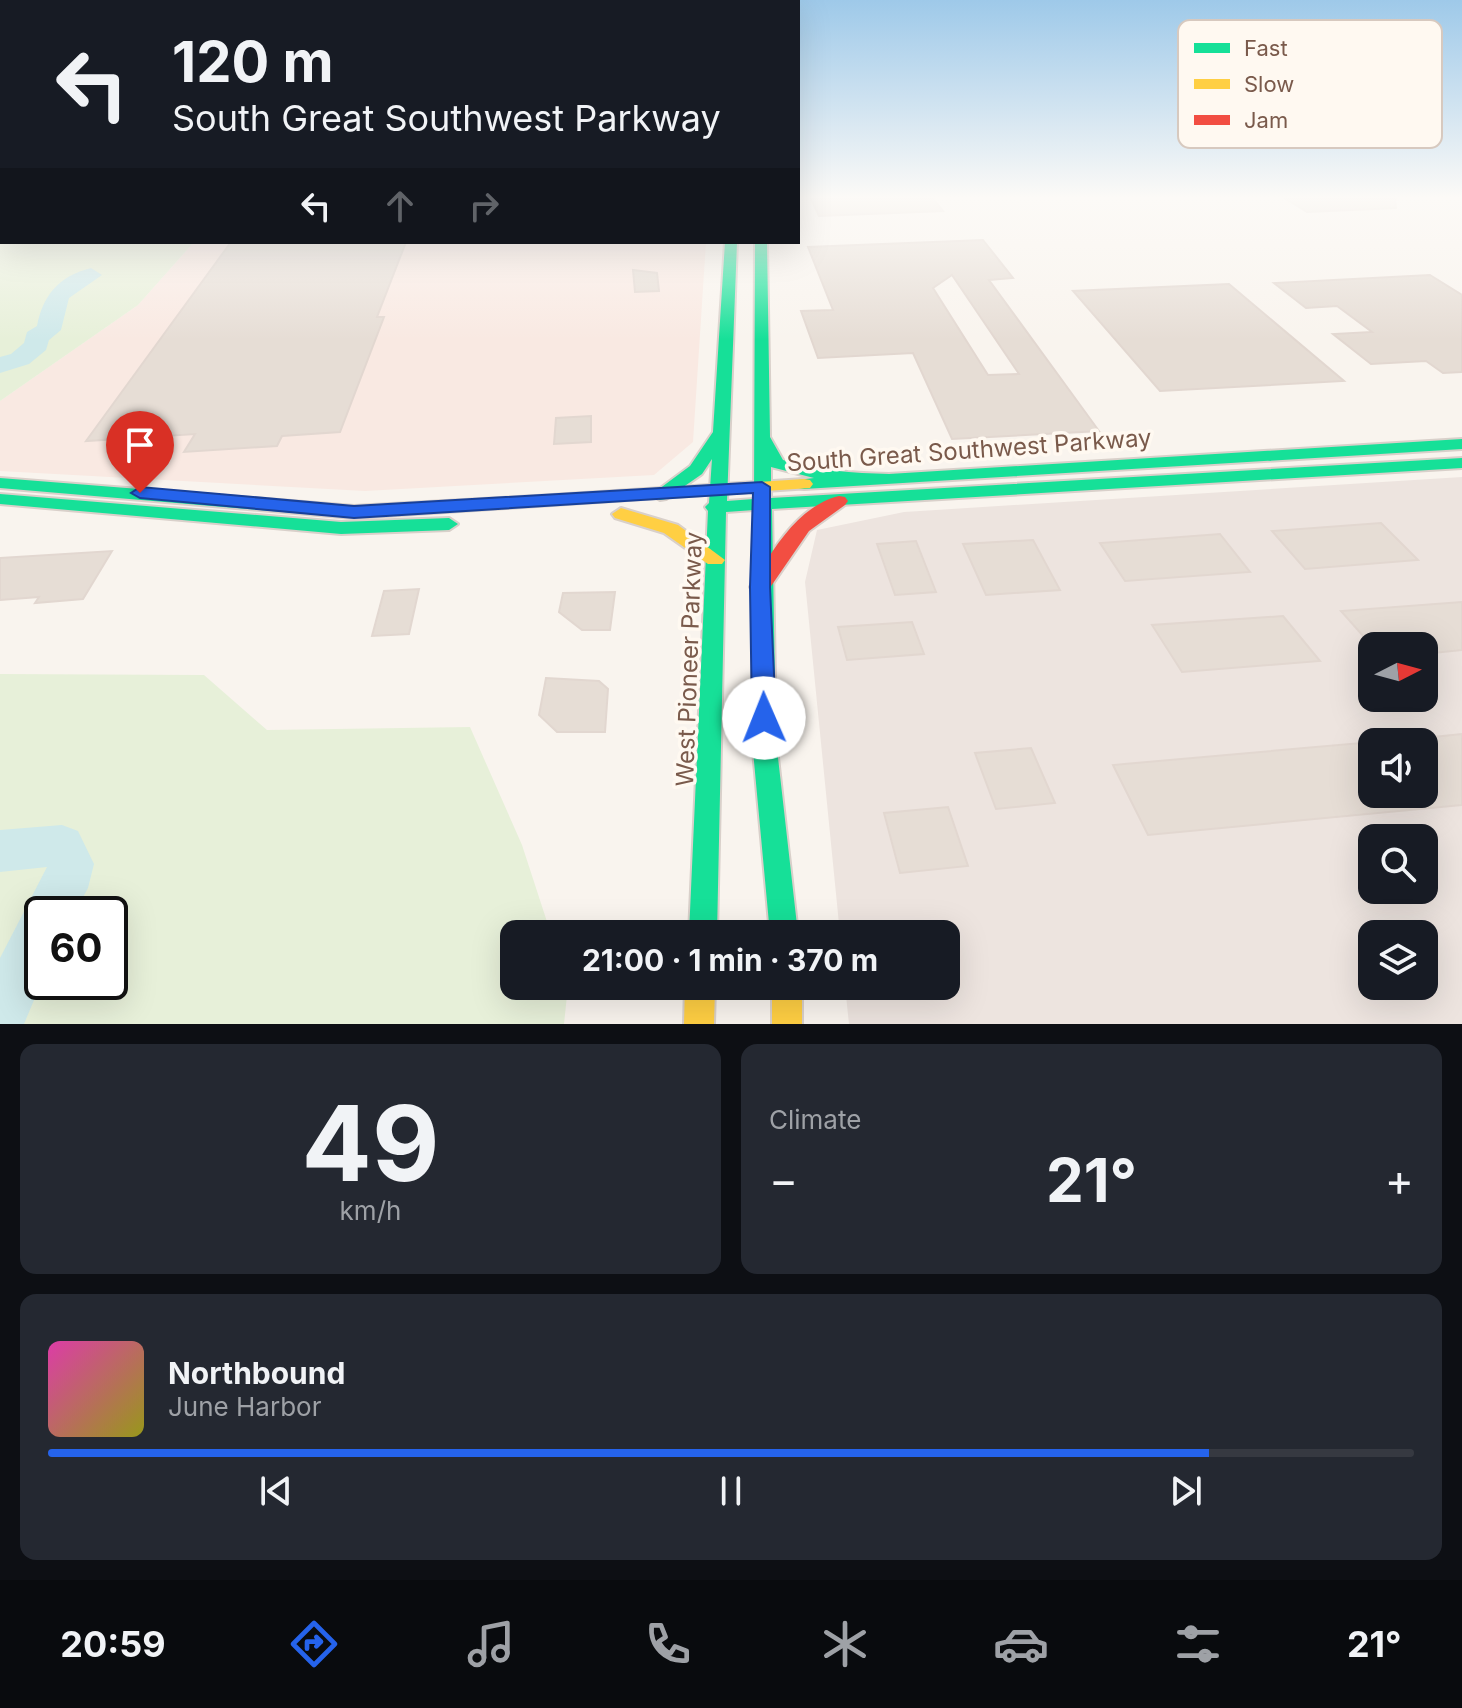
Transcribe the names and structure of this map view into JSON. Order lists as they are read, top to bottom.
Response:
{
  "streets": {
    "main road": ["South Great Southwest Parkway", "West Pioneer Parkway"]
  },
  "crossings": [
    ["South Great Southwest Parkway", "West Pioneer Parkway"]
  ],
  "legend": ["Fast", "Slow", "Jam"],
  "north": "right",
  "page": {
    "turn": ["120 m", "South Great Southwest Parkway"],
    "limit": "60",
    "trip": "21:00 · 1 min · 370 m",
    "tile": [
      ["49", "km/h"],
      "Climate"
    ],
    "heat": ["−", "21°", "+"],
    "song": ["Northbound", "June Harbor"],
    "tabs": ["20:59", "21°"]
  }
}
